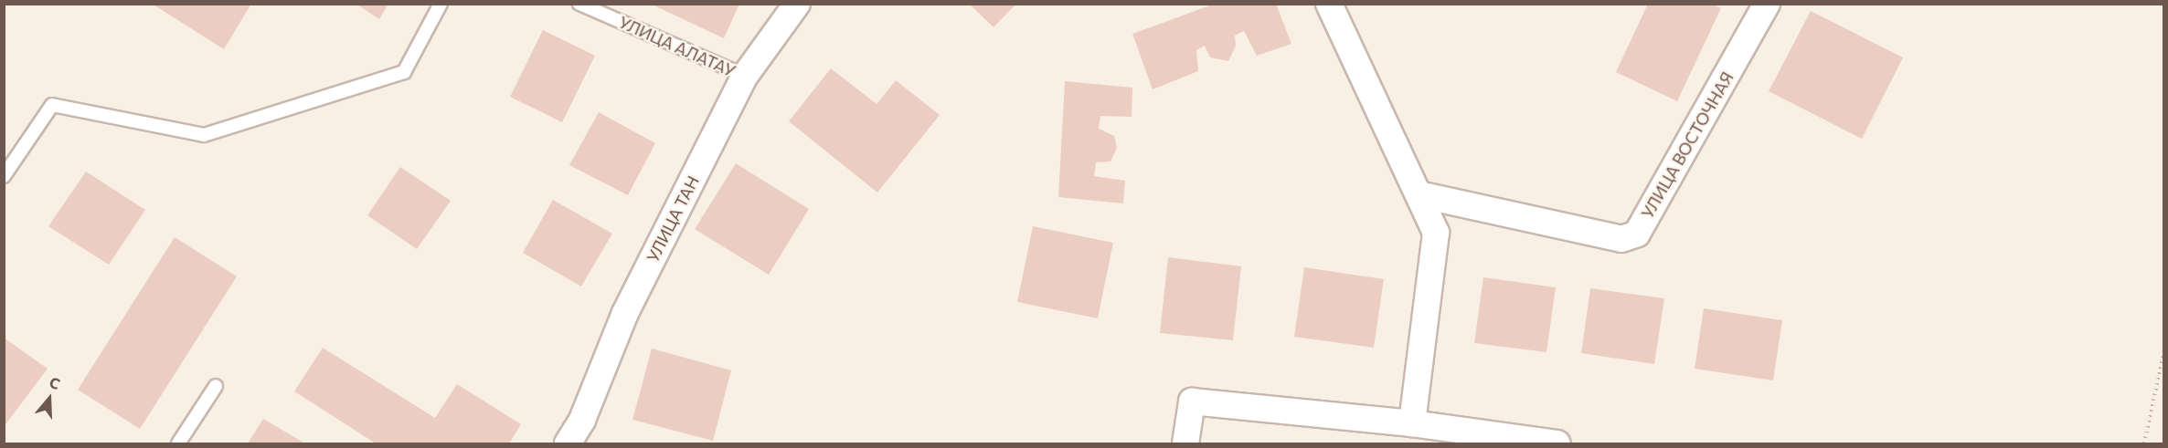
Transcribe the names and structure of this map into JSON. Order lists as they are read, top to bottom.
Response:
{
  "streets": {
    "street": ["УЛИЦА ВОСТОЧНАЯ", "УЛИЦА ТАН"],
    "lane": ["УЛИЦА АЛАТАУ"]
  },
  "crossings": [
    ["УЛИЦА АЛАТАУ", "УЛИЦА ТАН"]
  ],
  "north": "top"
}
